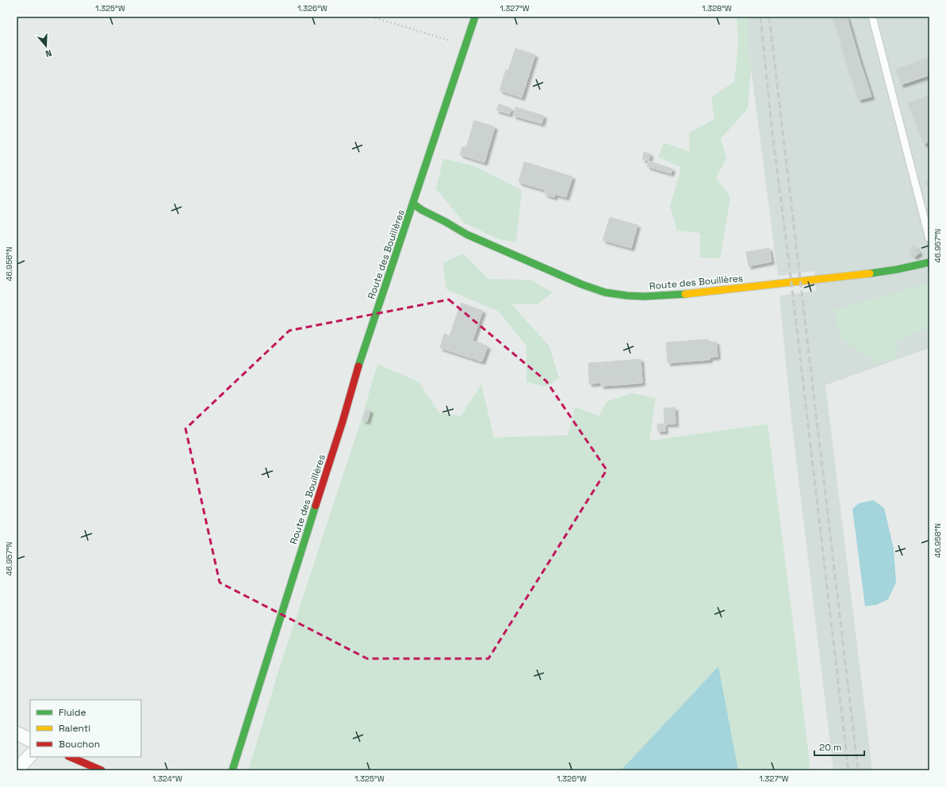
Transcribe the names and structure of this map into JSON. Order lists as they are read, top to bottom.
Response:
{
  "streets": {
    "street": ["Route des Bouillères"]
  },
  "legend": ["Fluide", "Ralenti", "Bouchon"],
  "scale_bar": "20 m",
  "north": "bottom",
  "coordinates": [
    "1.325°W",
    "1.326°W",
    "1.327°W",
    "1.328°W",
    "46.957°N",
    "46.956°N",
    "46.958°N",
    "1.324°W"
  ]
}
